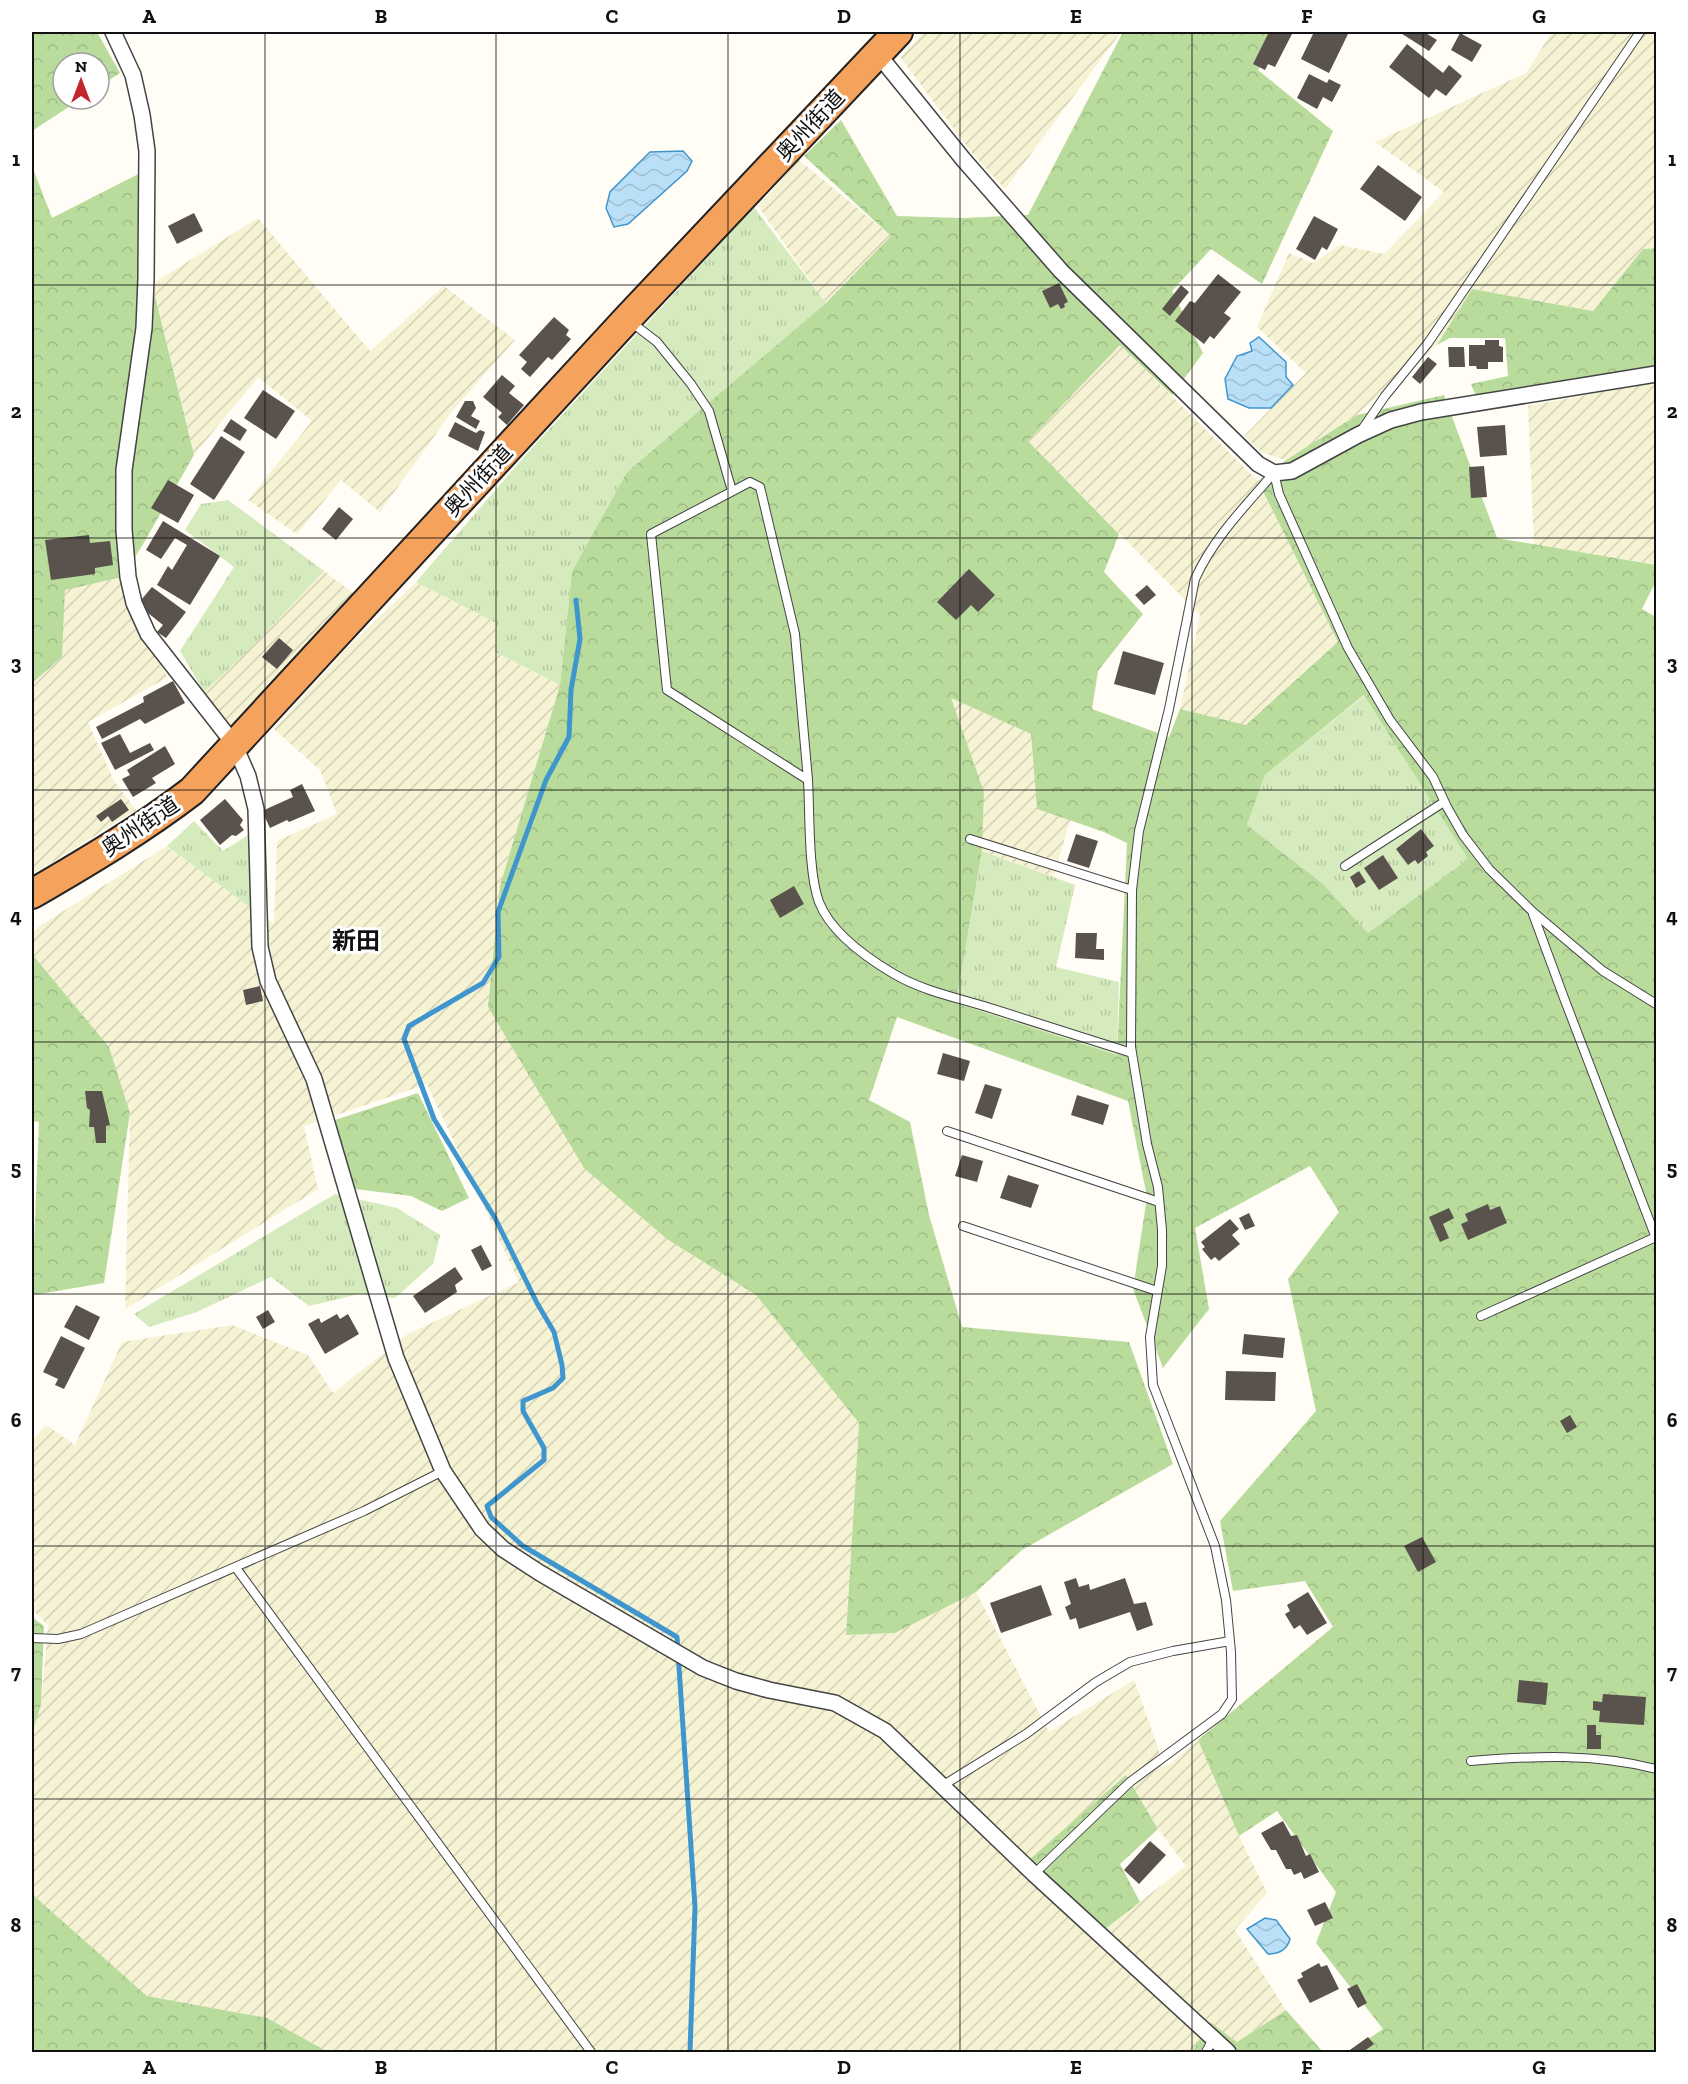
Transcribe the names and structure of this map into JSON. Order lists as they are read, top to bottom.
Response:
{
  "streets": {
    "highway": ["奥州街道"]
  },
  "districts": ["新田"],
  "north": "top",
  "grid": {
    "columns": [
      "A",
      "B",
      "C",
      "D",
      "E",
      "F",
      "G"
    ],
    "rows": [
      "1",
      "2",
      "3",
      "4",
      "5",
      "6",
      "7",
      "8"
    ]
  }
}
